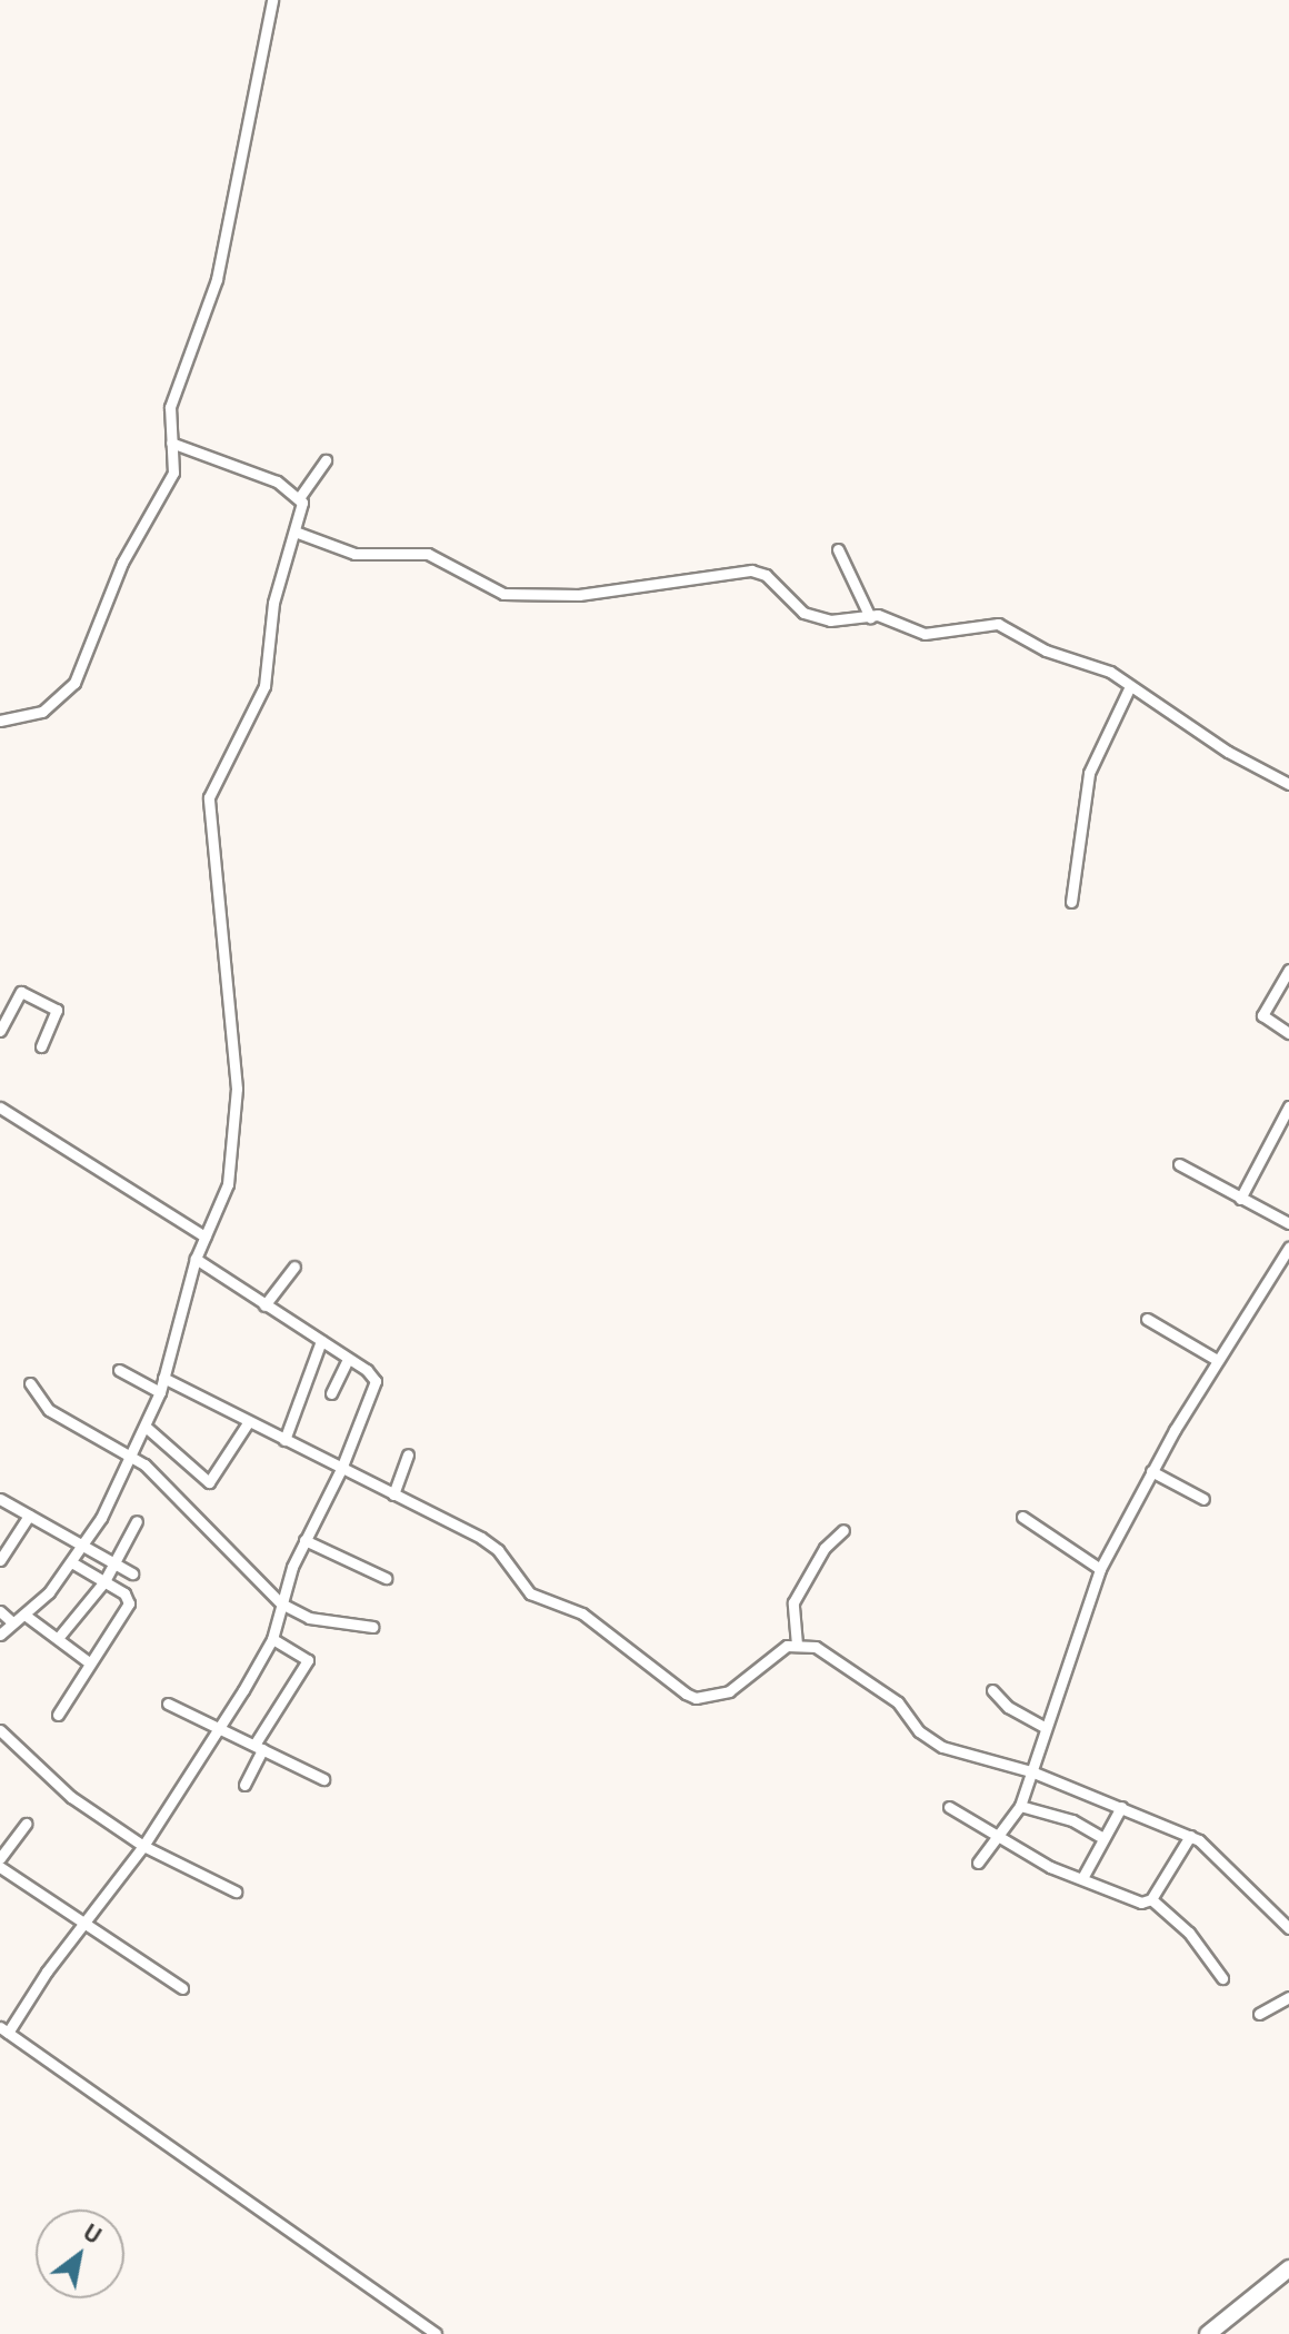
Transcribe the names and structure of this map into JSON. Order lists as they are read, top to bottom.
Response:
{
  "north": "top right"
}
